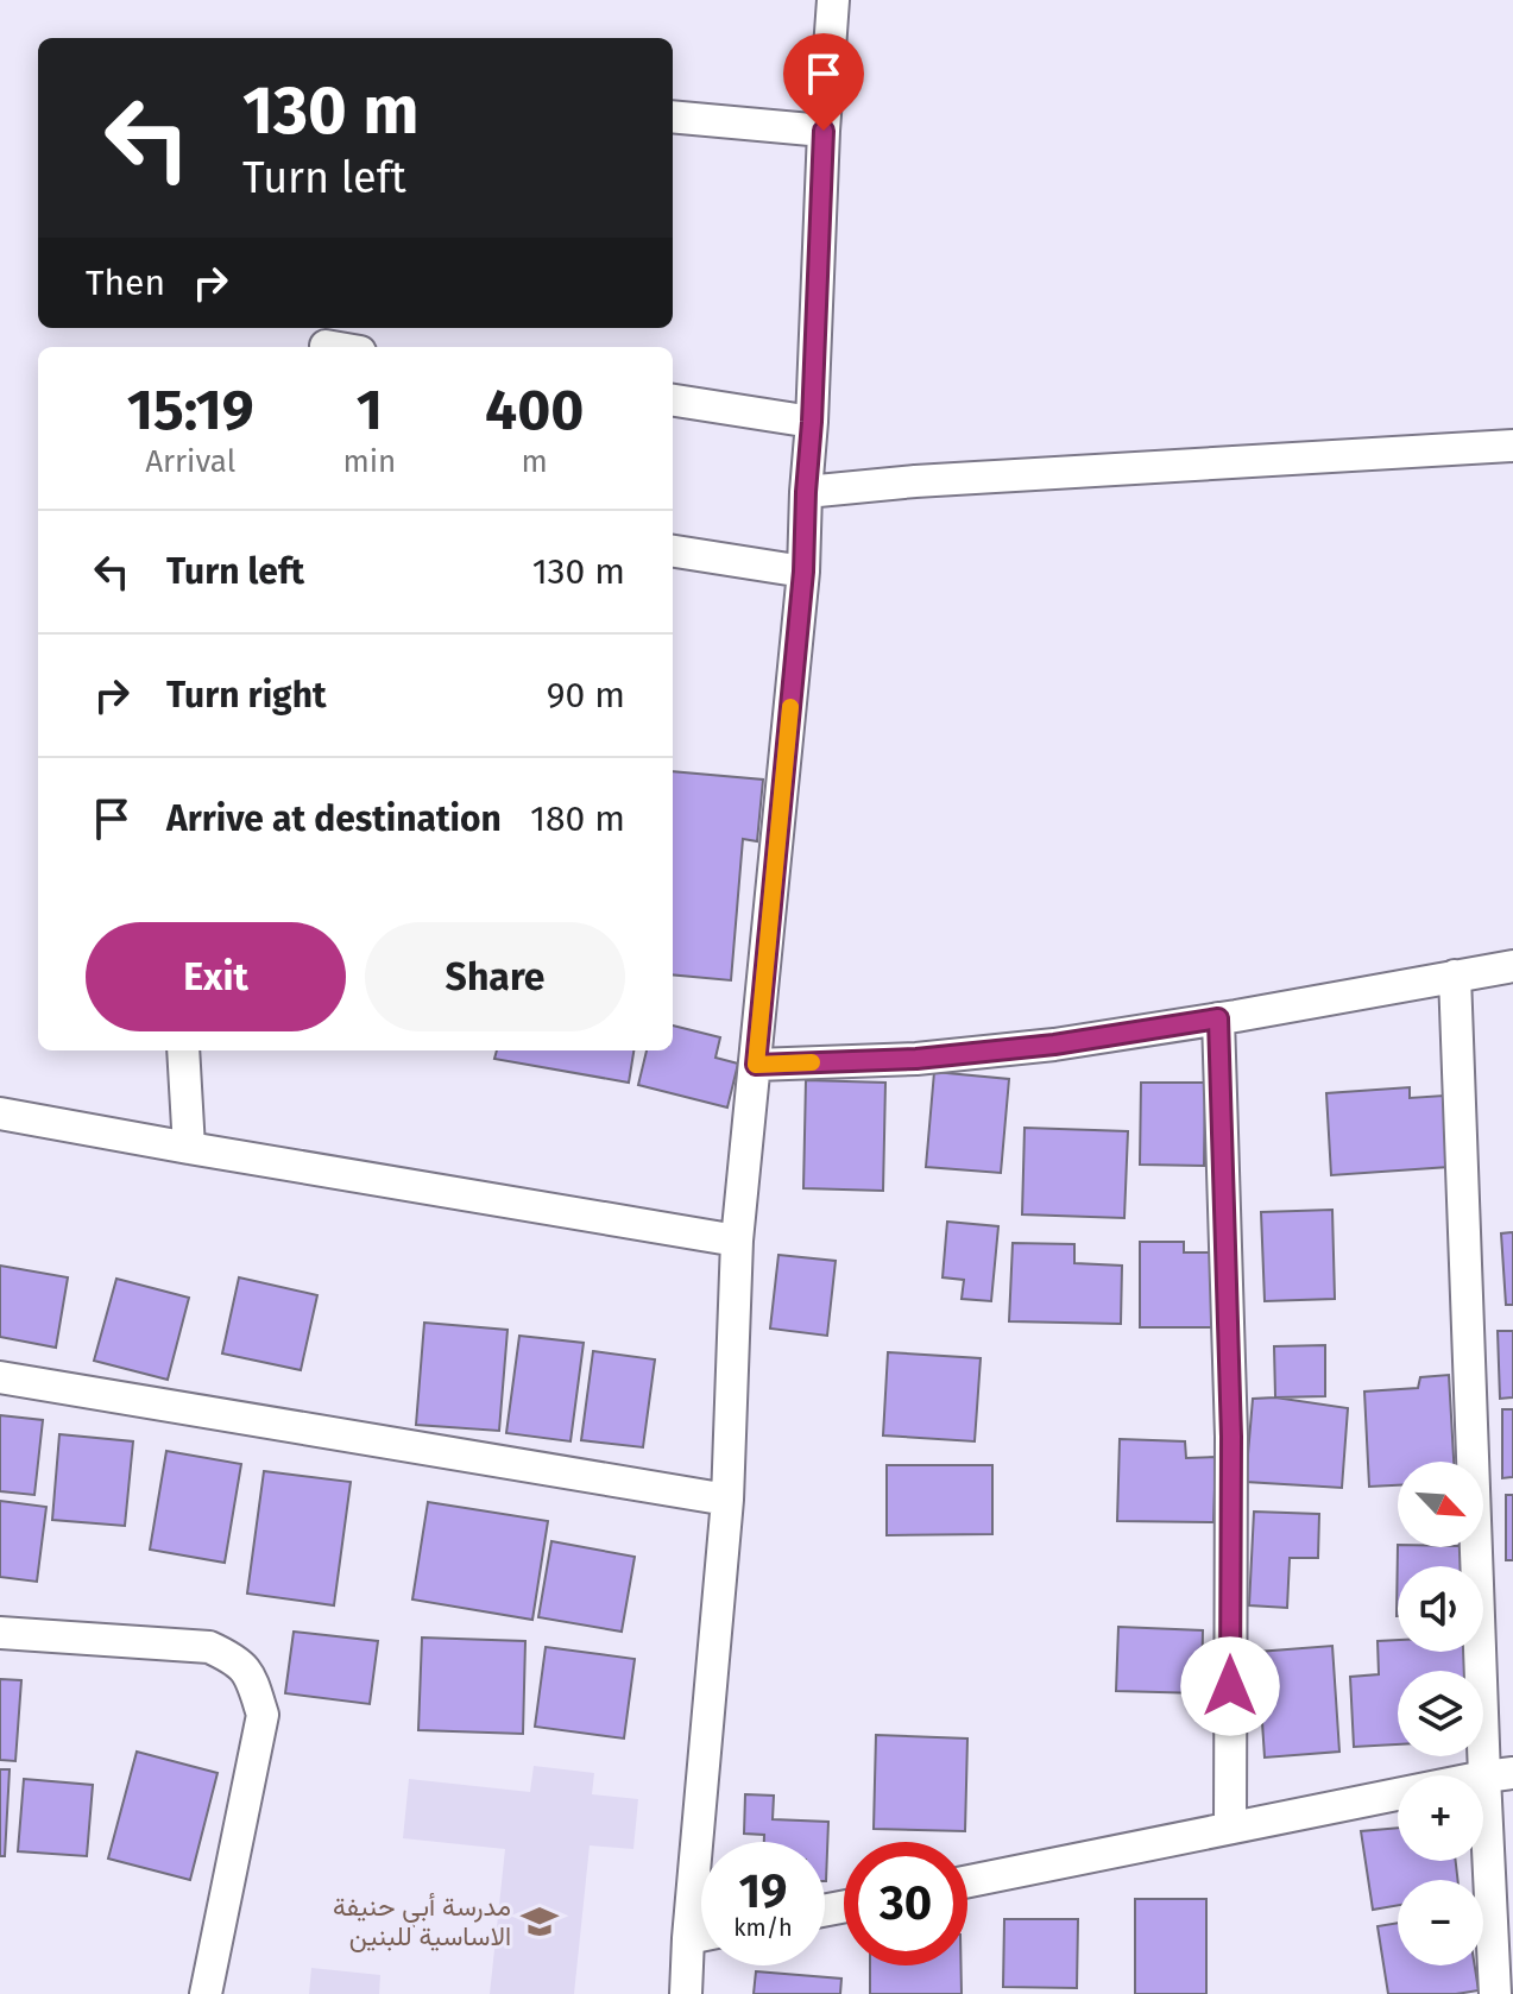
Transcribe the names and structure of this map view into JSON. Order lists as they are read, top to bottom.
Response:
{
  "places": {
    "school or university": ["مدرسة أبي حنيفة الاساسية للبنين"]
  },
  "north": "bottom right",
  "page": {
    "turn": ["130 m", "Turn left"],
    "then": "Then",
    "eta": [
      "15:19",
      "Arrival",
      "1",
      "min",
      "400",
      "m"
    ],
    "list": [
      {
        "name": "Turn left",
        "value": "130 m"
      },
      {
        "name": "Turn right",
        "value": "90 m"
      },
      {
        "name": "Arrive at destination",
        "value": "180 m"
      }
    ],
    "buttons": ["Exit", "Share"],
    "map_buttons": ["+", "−"],
    "speed": "19 km/h",
    "limit": "30"
  }
}
